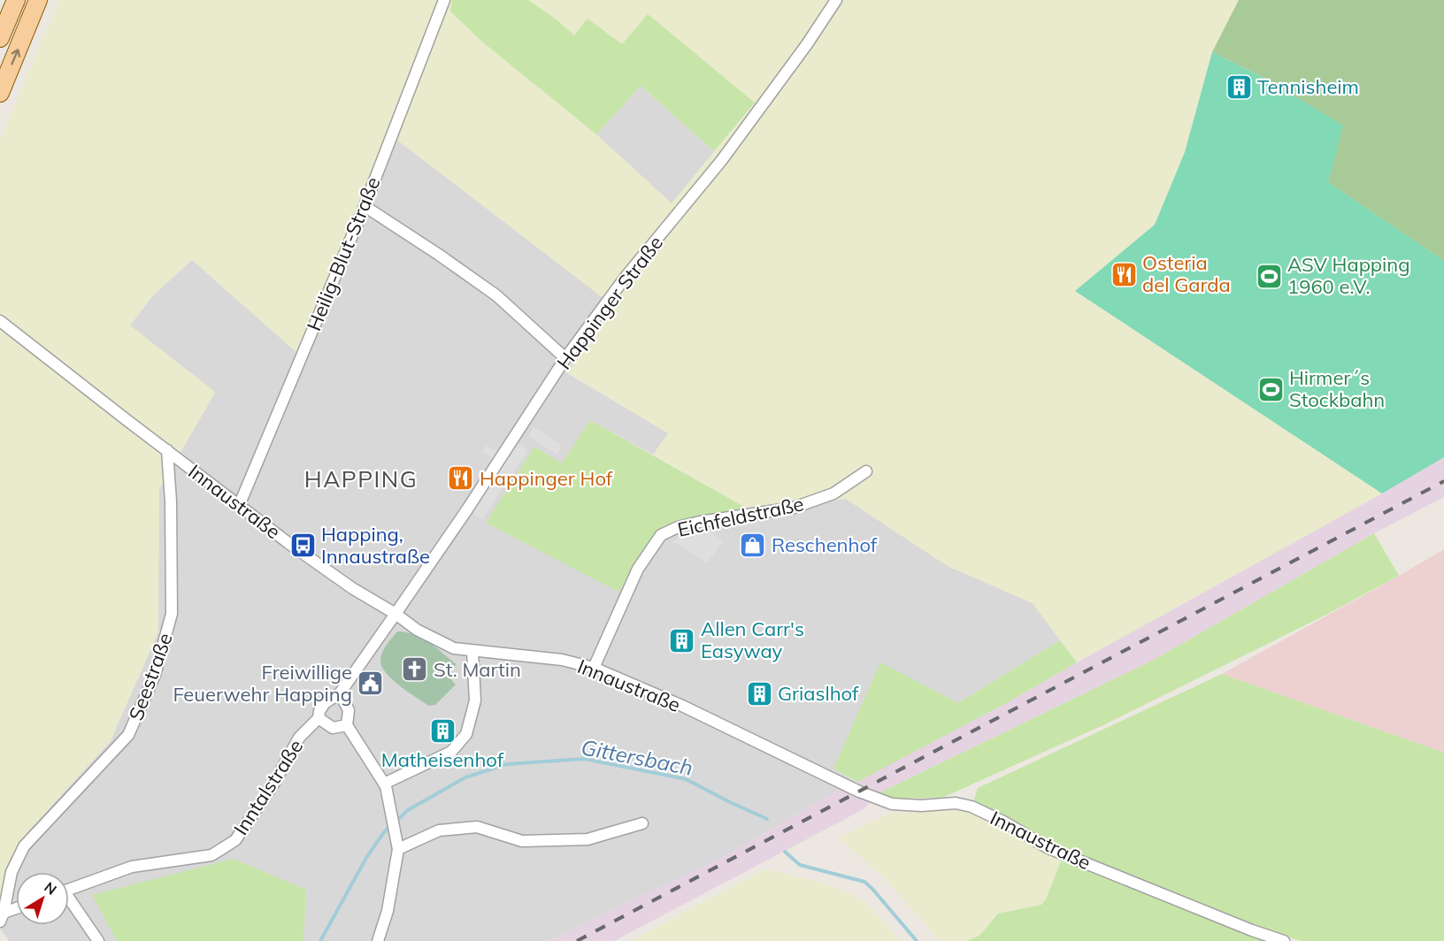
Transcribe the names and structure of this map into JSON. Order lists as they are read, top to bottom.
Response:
{
  "streets": {
    "street": [
      "Heilig-Blut-Straße",
      "Happinger Straße",
      "Innaustraße",
      "Eichfeldstraße",
      "Seestraße",
      "Inntalstraße"
    ]
  },
  "crossings": [
    ["Heilig-Blut-Straße", "Innaustraße"],
    ["Happinger Straße", "Innaustraße"],
    ["Happinger Straße", "Inntalstraße"],
    ["Innaustraße", "Eichfeldstraße"],
    ["Innaustraße", "Seestraße"],
    ["Innaustraße", "Inntalstraße"]
  ],
  "districts": ["HAPPING"],
  "water": ["Gittersbach"],
  "places": {
    "building": [
      "Tennisheim",
      "Allen Carr's Easyway",
      "Griaslhof",
      "Matheisenhof"
    ],
    "restaurant": ["Osteria del Garda", "Happinger Hof"],
    "sports": ["ASV Happing 1960 e.V.", "Hirmer´s Stockbahn"],
    "shop": ["Reschenhof"],
    "bus stop": ["Happing, Innaustraße"],
    "church": ["St. Martin"],
    "public building": ["Freiwillige Feuerwehr Happing"]
  },
  "north": "top right"
}
